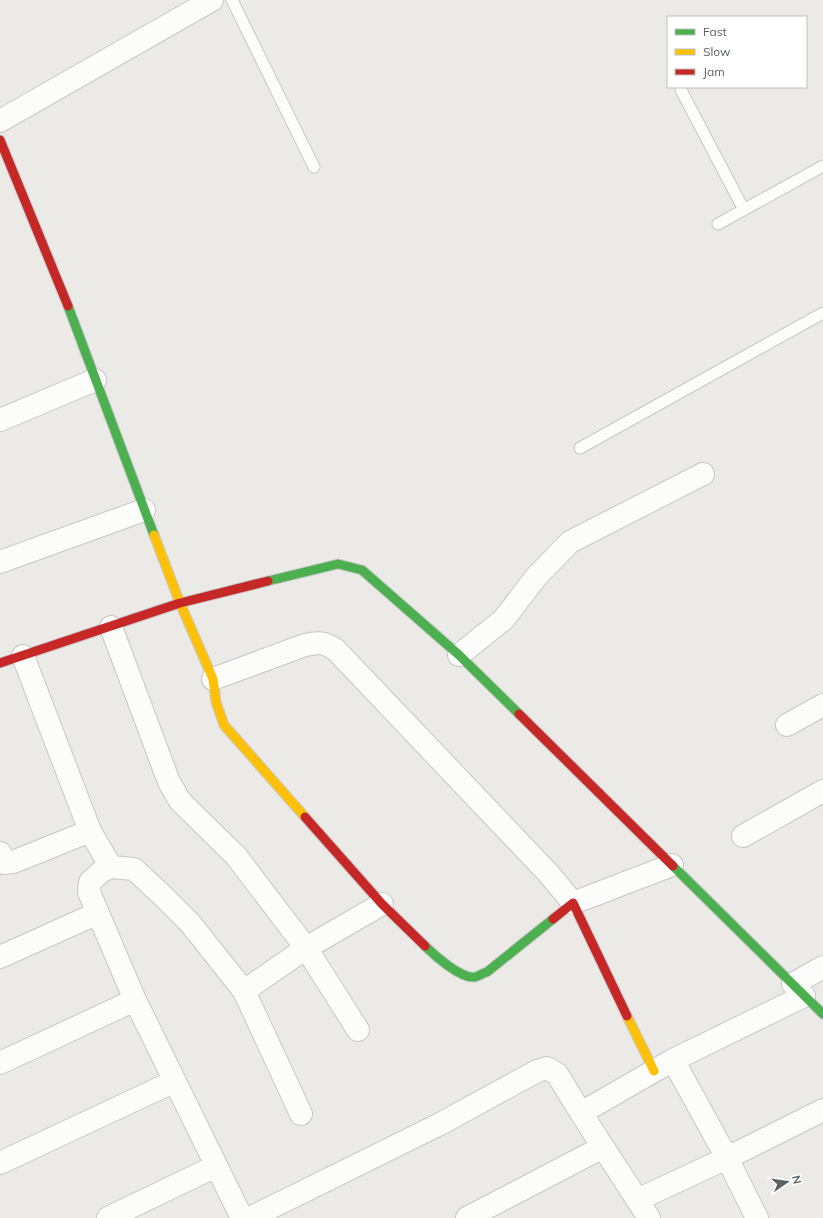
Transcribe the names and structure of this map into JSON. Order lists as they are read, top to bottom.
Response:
{
  "legend": ["Fast", "Slow", "Jam"],
  "north": "right"
}
